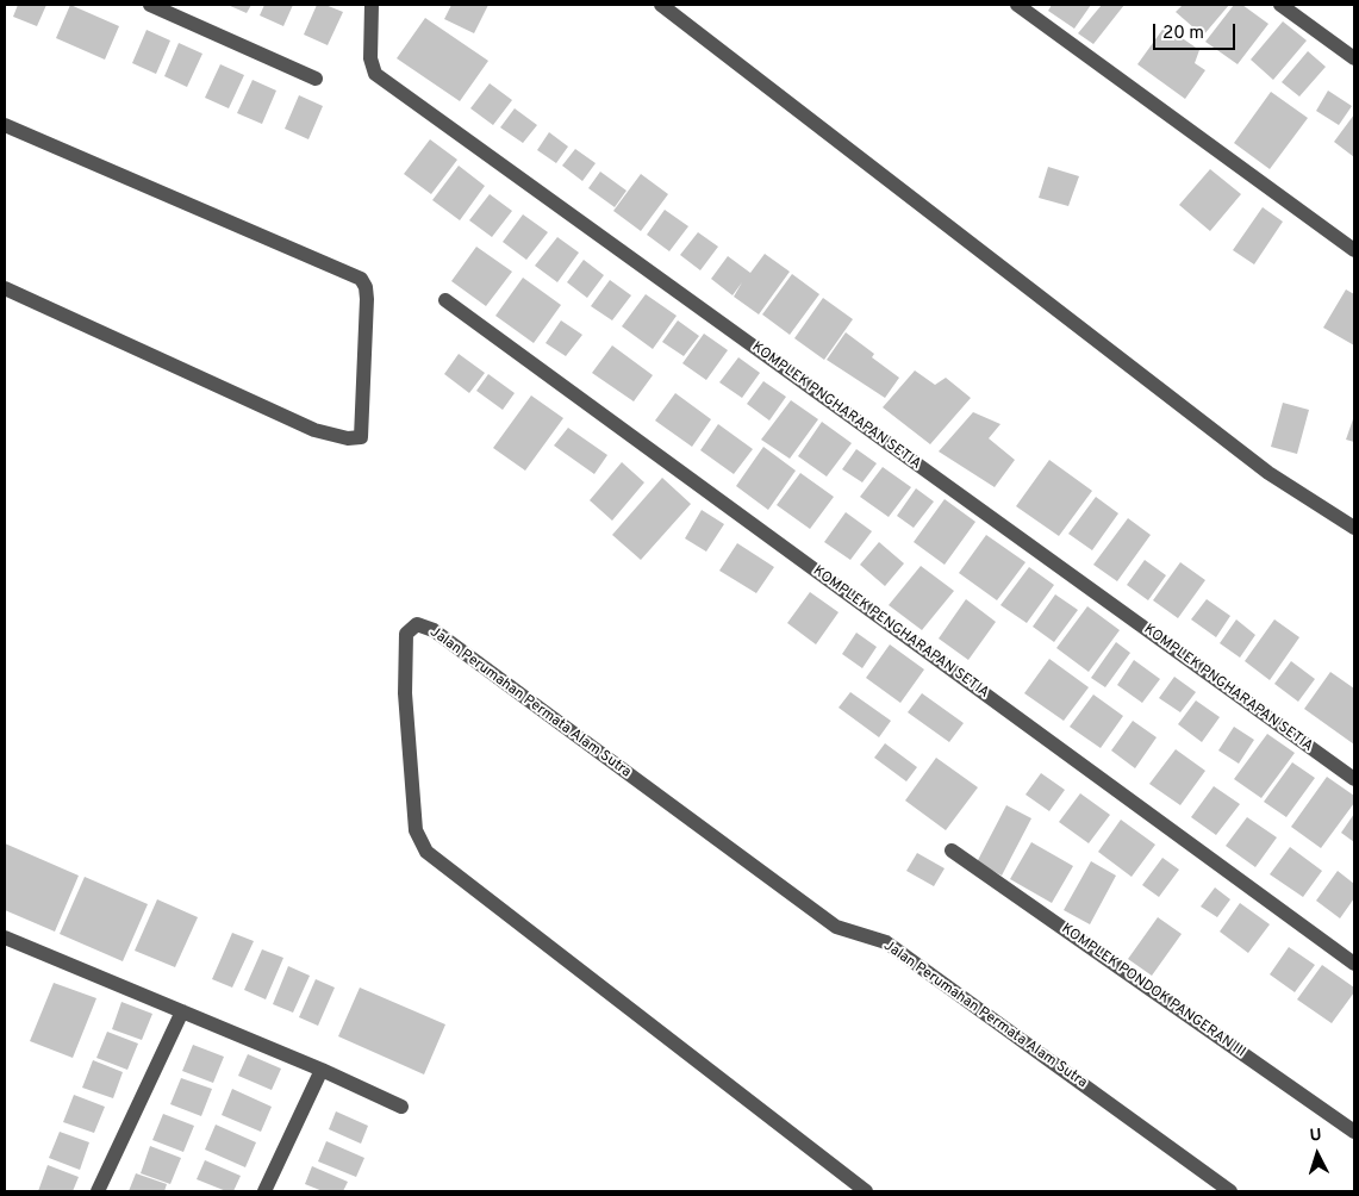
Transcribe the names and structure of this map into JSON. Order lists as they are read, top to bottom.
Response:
{
  "streets": {
    "street": [
      "KOMPLEK PNGHARAPAN SETIA",
      "KOMPLEK PENGHARAPAN SETIA",
      "Jalan Perumahan Permata Alam Sutra",
      "KOMPLEK PONDOK PANGERAN III"
    ]
  },
  "scale_bar": "20 m",
  "north": "top"
}
